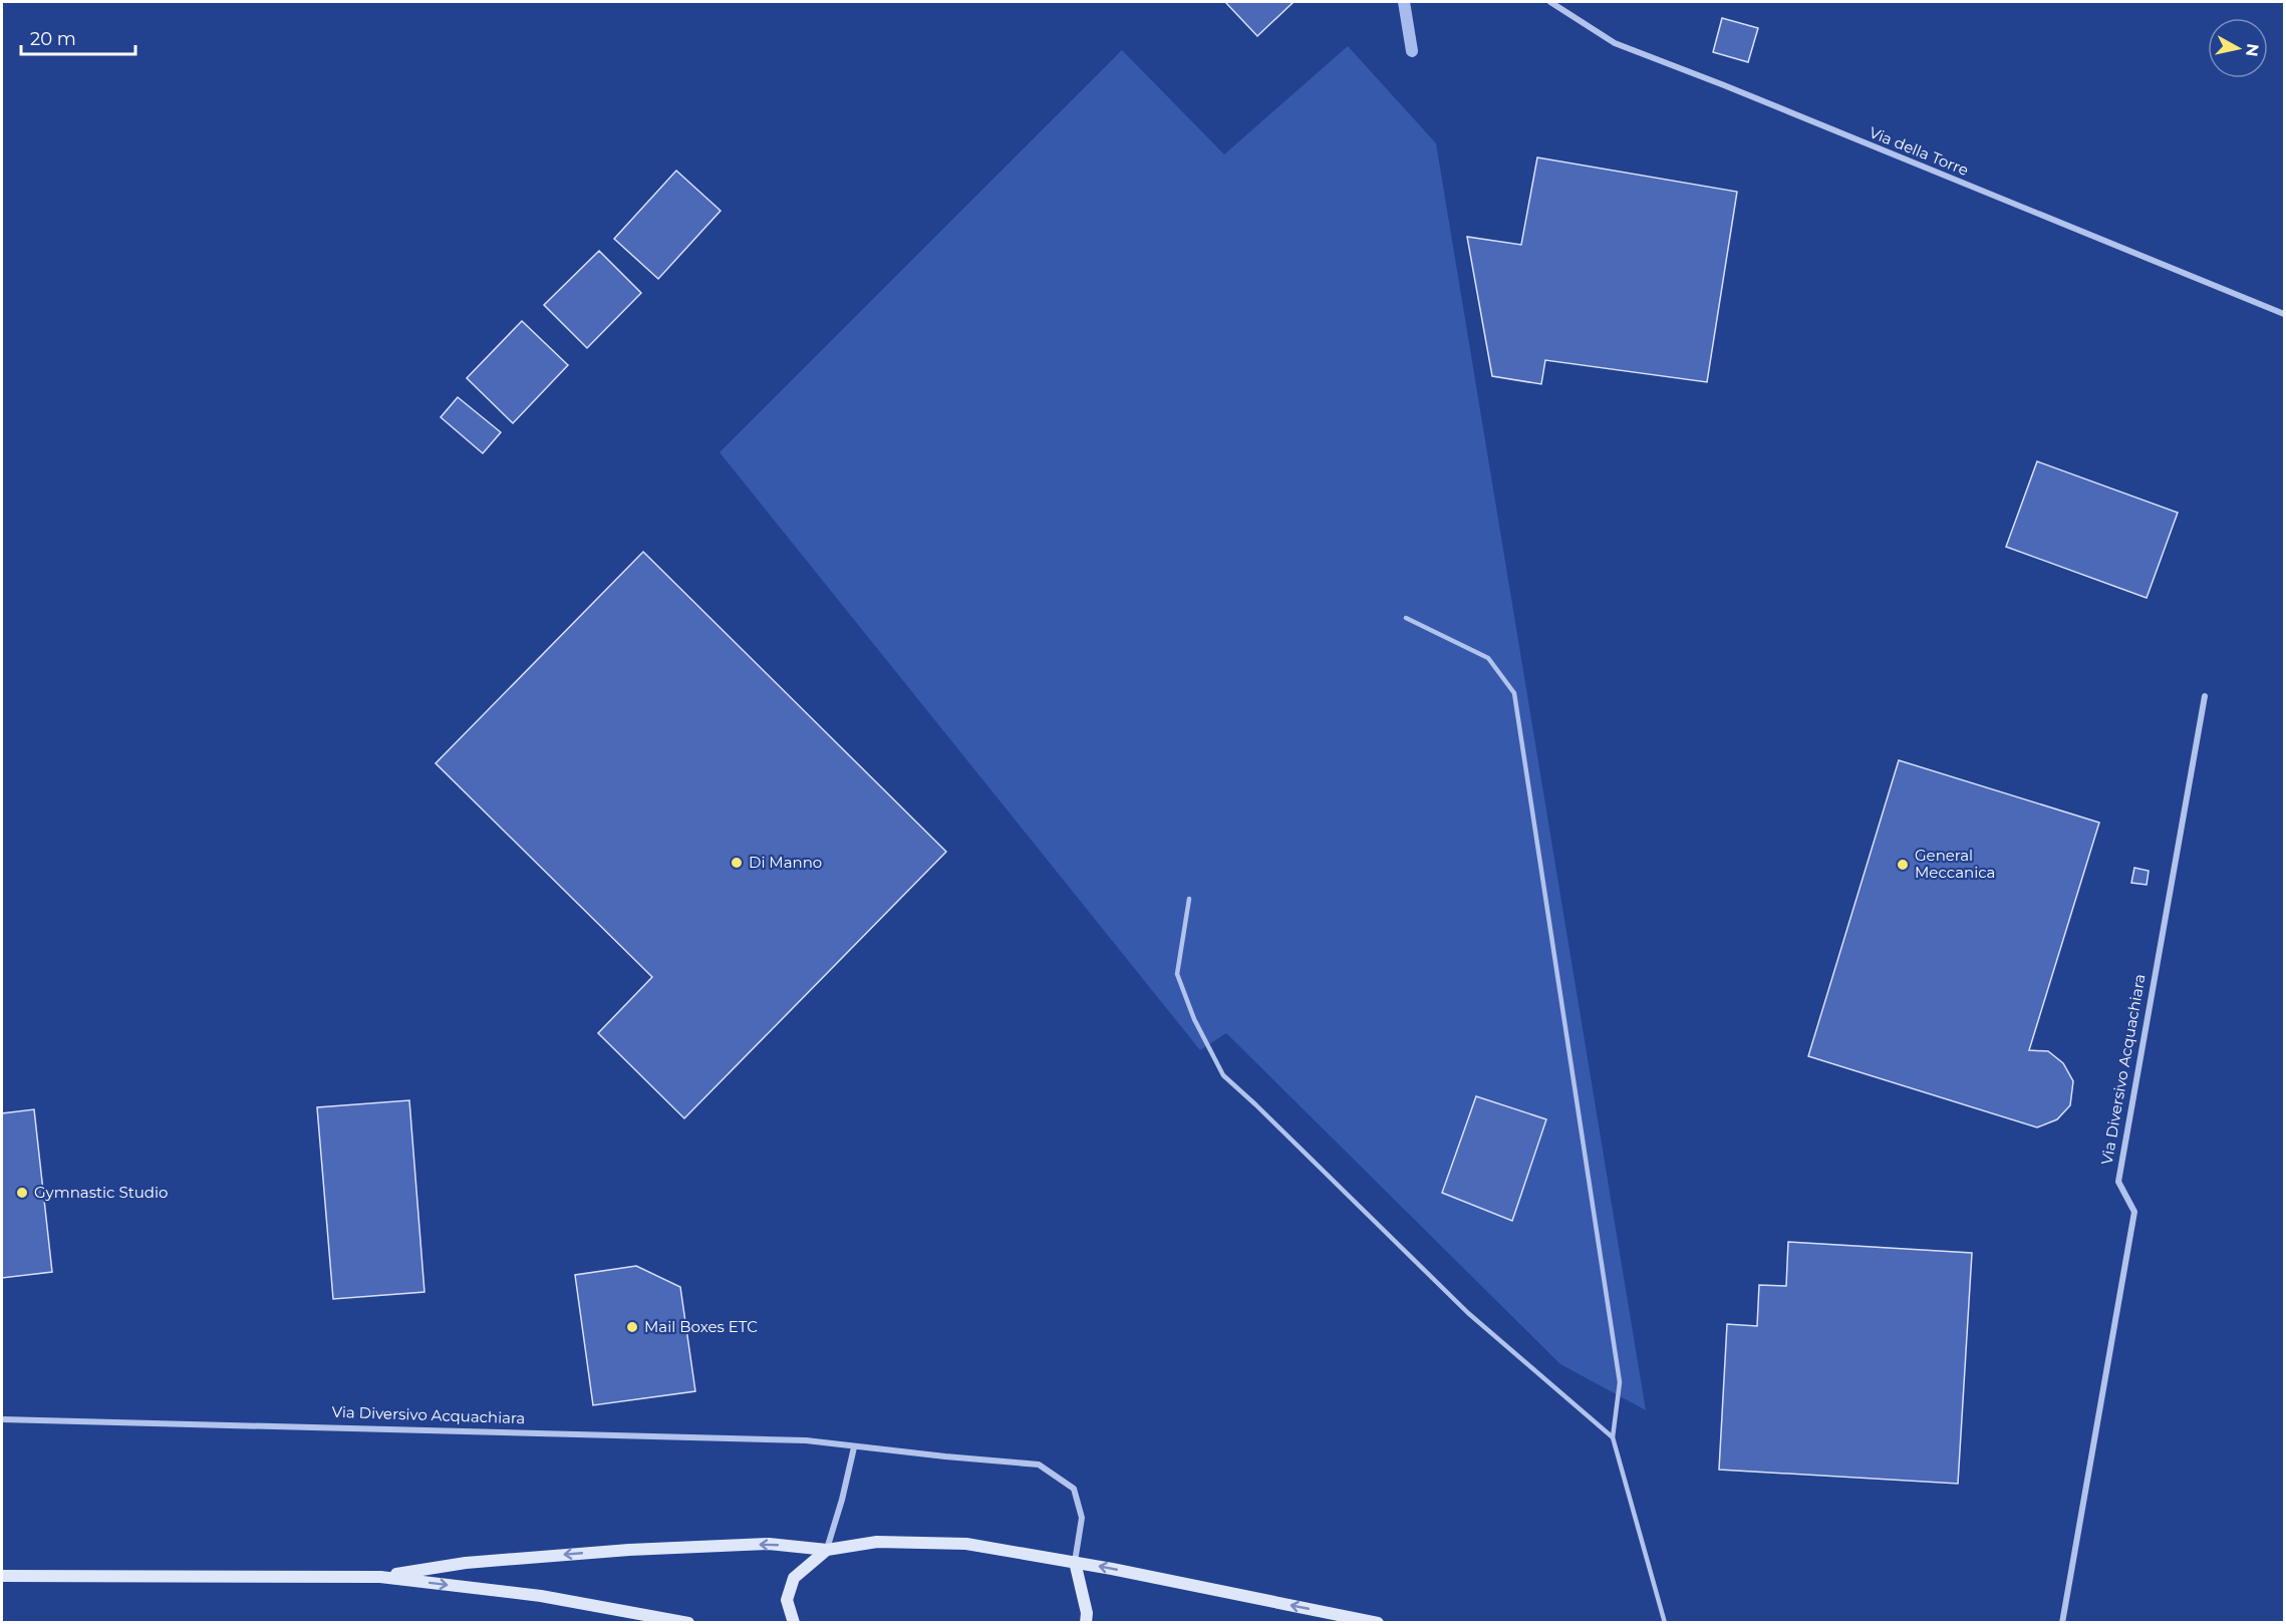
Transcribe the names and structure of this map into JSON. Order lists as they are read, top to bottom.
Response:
{
  "streets": {
    "main road": ["Via Diversivo Acquachiara"],
    "street": ["Via della Torre"]
  },
  "places": [
    "Di Manno",
    "General Meccanica",
    "Gymnastic Studio",
    "Mail Boxes ETC"
  ],
  "scale_bar": "20 m",
  "north": "right"
}
